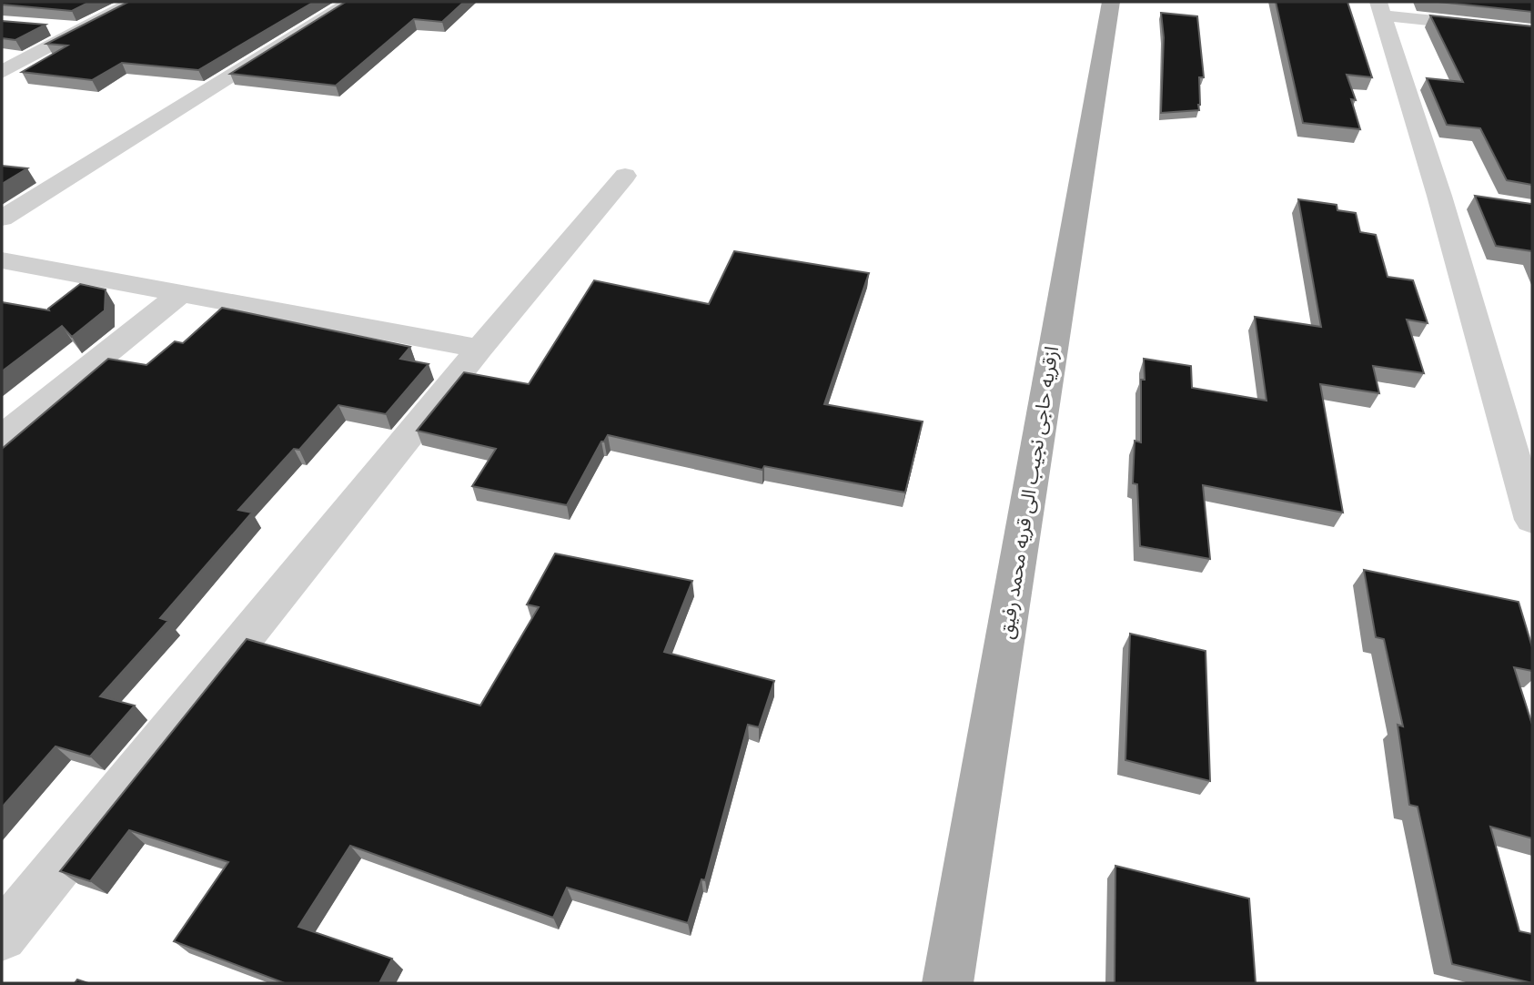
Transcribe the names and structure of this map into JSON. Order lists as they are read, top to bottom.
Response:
{
  "streets": {
    "main road": ["ازقریه حاجی نجیب الی قریه محمد رفیق"]
  }
}
